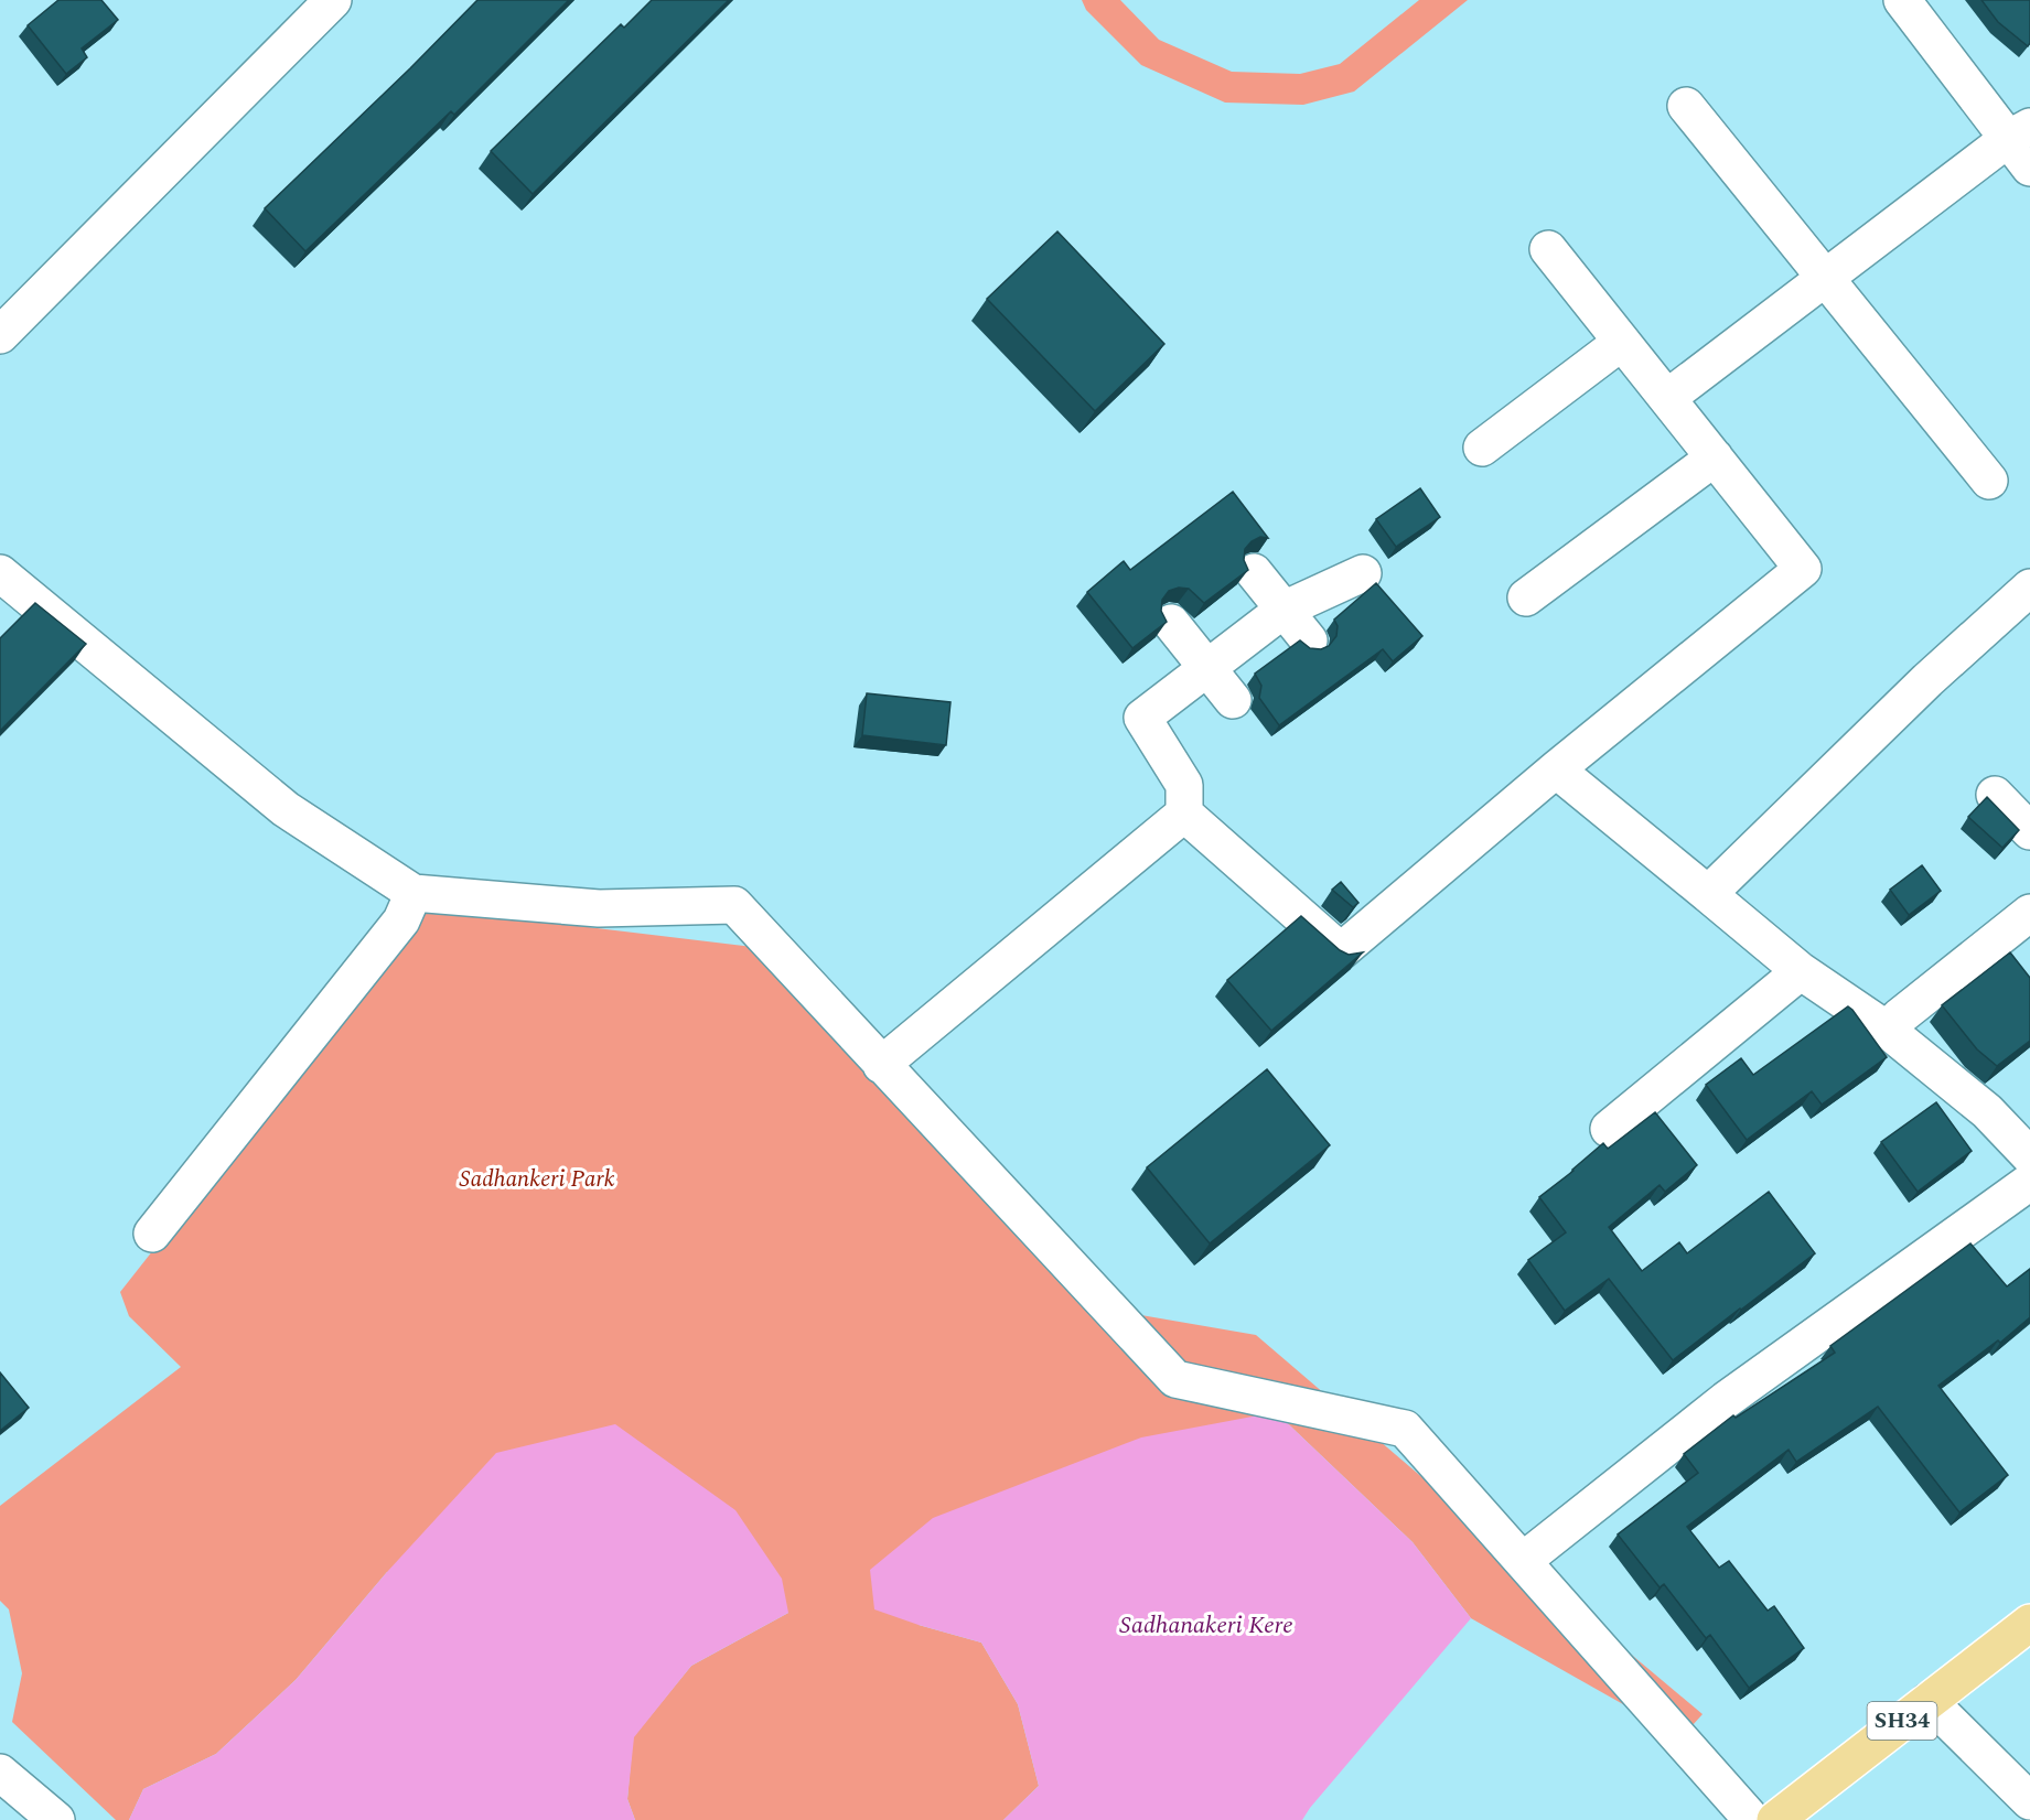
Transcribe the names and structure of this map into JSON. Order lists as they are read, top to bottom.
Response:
{
  "streets": {
    "main road": ["SH34"]
  },
  "water": ["Sadhanakeri Kere"],
  "parks": ["Sadhankeri Park"]
}
